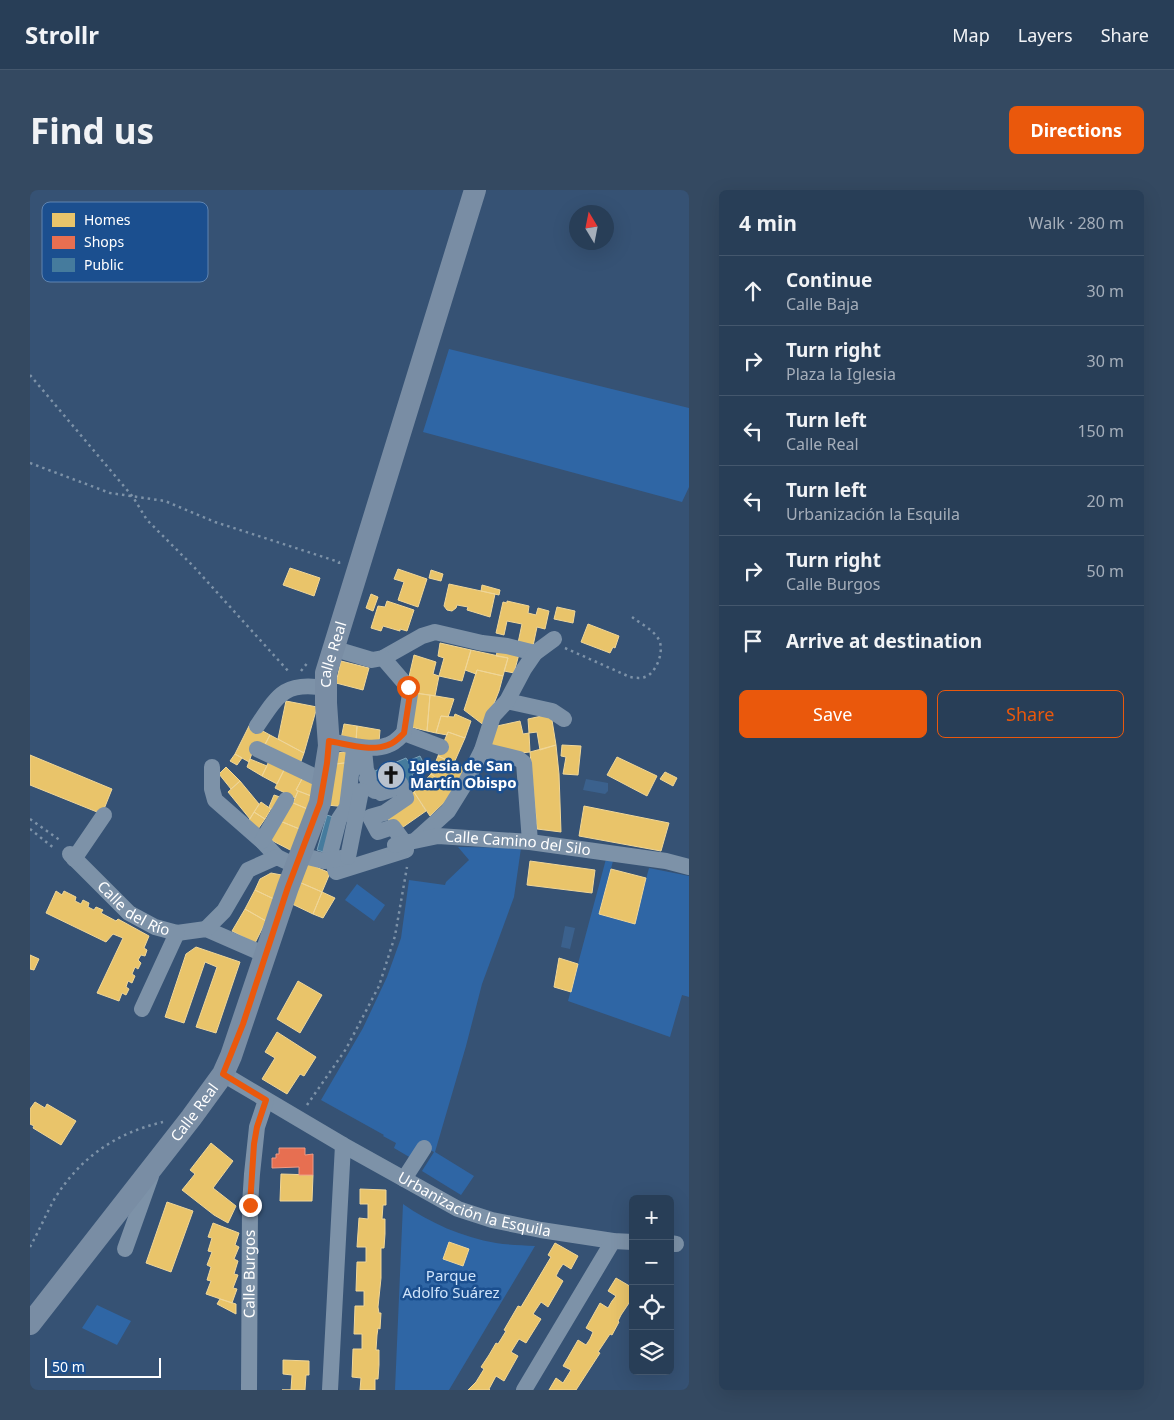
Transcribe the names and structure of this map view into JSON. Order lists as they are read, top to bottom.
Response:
{
  "streets": {
    "street": [
      "Calle Real",
      "Calle Camino del Silo",
      "Calle del Río",
      "Urbanización la Esquila",
      "Calle Burgos"
    ]
  },
  "crossings": [
    ["Calle Real", "Calle del Río"],
    ["Calle Real", "Urbanización la Esquila"],
    ["Urbanización la Esquila", "Calle Burgos"]
  ],
  "parks": ["Parque Adolfo Suárez"],
  "places": {
    "church": ["Iglesia de San Martín Obispo"]
  },
  "legend": ["Homes", "Shops", "Public"],
  "scale_bar": "50 m",
  "north": "top",
  "page": {
    "header": "Strollr",
    "nav": ["Map", "Layers", "Share"],
    "buttons": [
      "Directions",
      ["Save", "Share"]
    ],
    "title": "Find us",
    "heading": ["4 min", "Walk · 280 m"],
    "list": [
      ["Continue", "Calle Baja", "30 m"],
      ["Turn right", "Plaza la Iglesia", "30 m"],
      ["Turn left", "Calle Real", "150 m"],
      ["Turn left", "Urbanización la Esquila", "20 m"],
      ["Turn right", "Calle Burgos", "50 m"],
      "Arrive at destination"
    ],
    "map_buttons": ["+", "−"],
    "scale": "50 m"
  }
}
